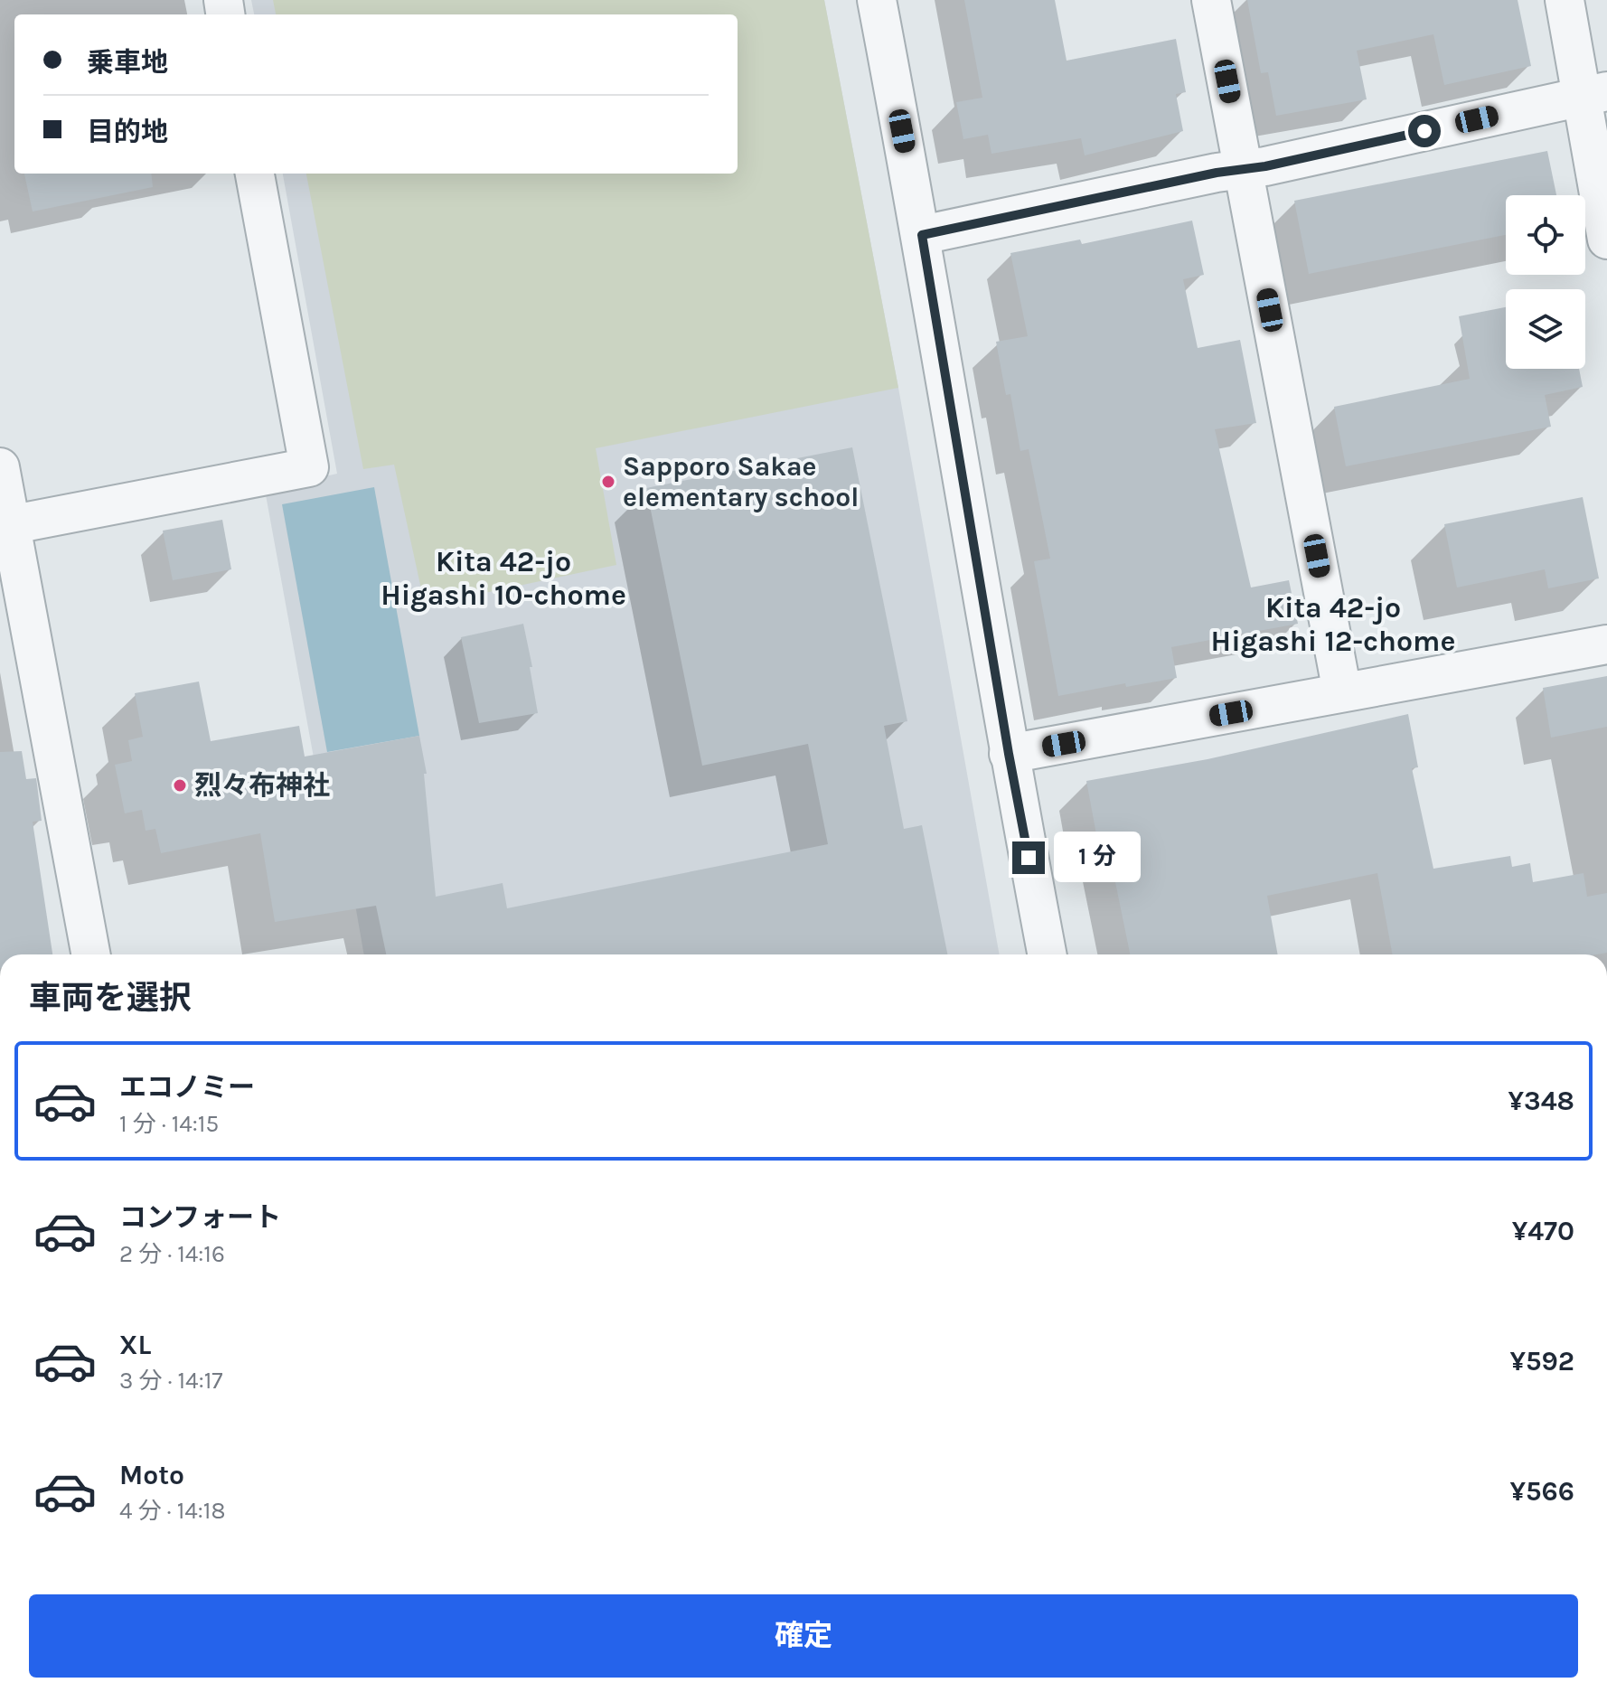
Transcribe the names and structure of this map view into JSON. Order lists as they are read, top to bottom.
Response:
{
  "districts": ["Kita 42-jo Higashi 10-chome", "Kita 42-jo Higashi 12-chome"],
  "places": ["Sapporo Sakae elementary school", "烈々布神社"],
  "page": {
    "banner": ["乗車地", "目的地"],
    "bubble": "1 分",
    "heading": "車両を選択",
    "list": [
      {
        "name": "エコノミー",
        "note": "1 分 · 14:15",
        "value": "¥348"
      },
      {
        "name": "コンフォート",
        "note": "2 分 · 14:16",
        "value": "¥470"
      },
      {
        "name": "XL",
        "note": "3 分 · 14:17",
        "value": "¥592"
      },
      {
        "name": "Moto",
        "note": "4 分 · 14:18",
        "value": "¥566"
      }
    ],
    "buttons": "確定"
  }
}
